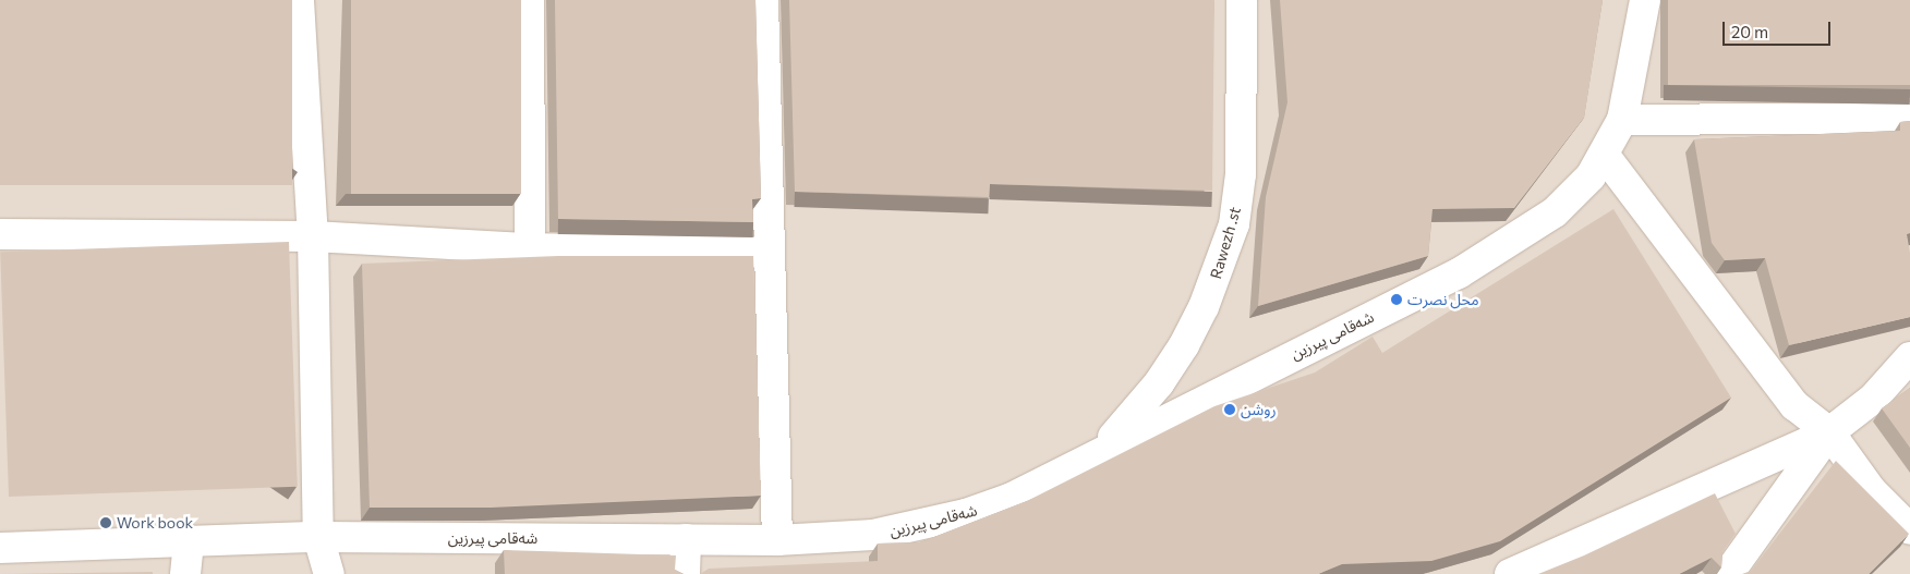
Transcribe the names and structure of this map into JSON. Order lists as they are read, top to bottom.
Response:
{
  "streets": {
    "street": ["Rawezh .st", "شەقامی پیرزین"]
  },
  "crossings": [
    ["Rawezh .st", "شەقامی پیرزین"]
  ],
  "places": ["محل نصرت", "روشن", "Work book"],
  "scale_bar": "20 m"
}
